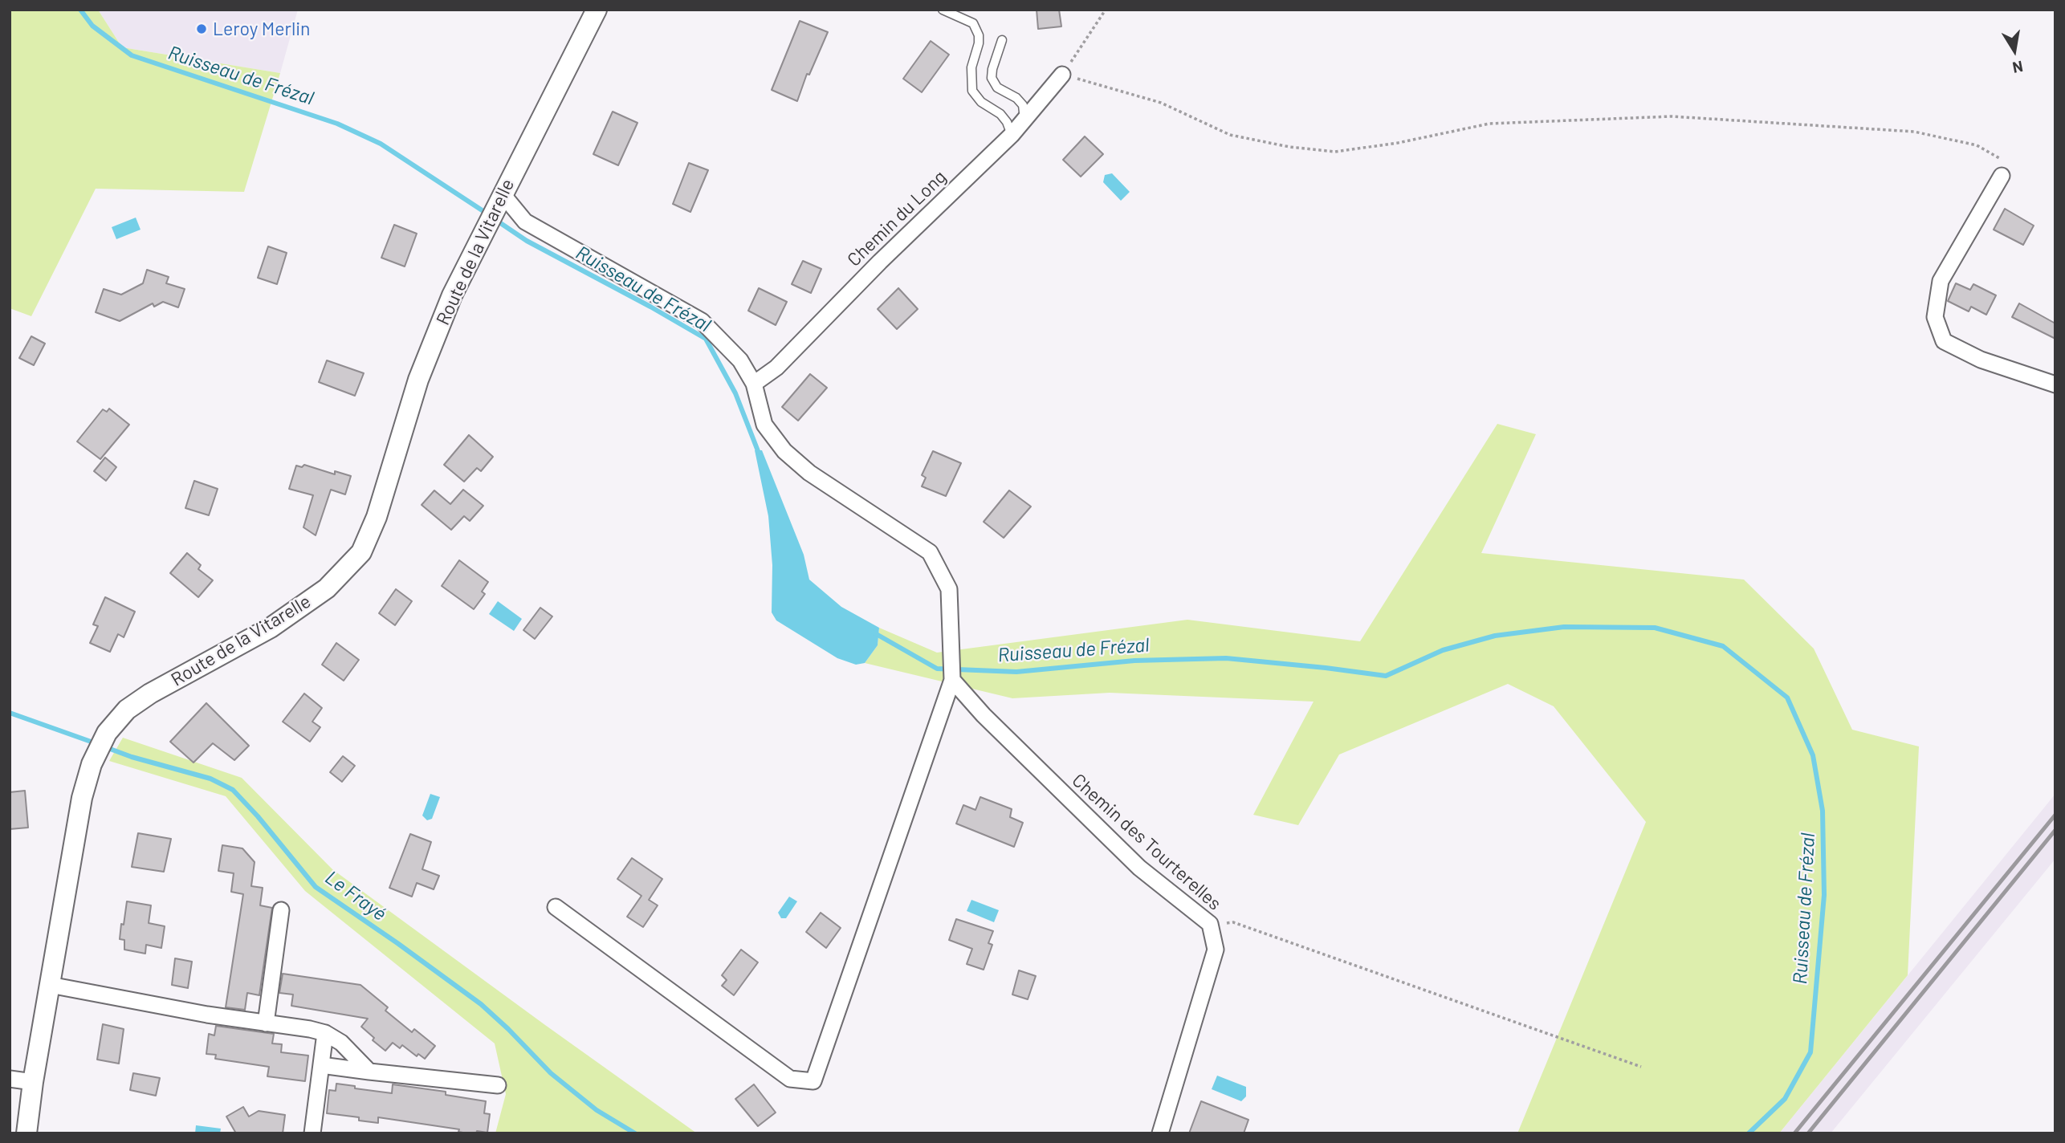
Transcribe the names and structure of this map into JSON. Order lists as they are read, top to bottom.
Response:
{
  "streets": {
    "street": ["Chemin du Long", "Route de la Vitarelle", "Chemin des Tourterelles"]
  },
  "water": ["Ruisseau de Frézal", "Le Frayé"],
  "places": ["Leroy Merlin"],
  "north": "bottom"
}
